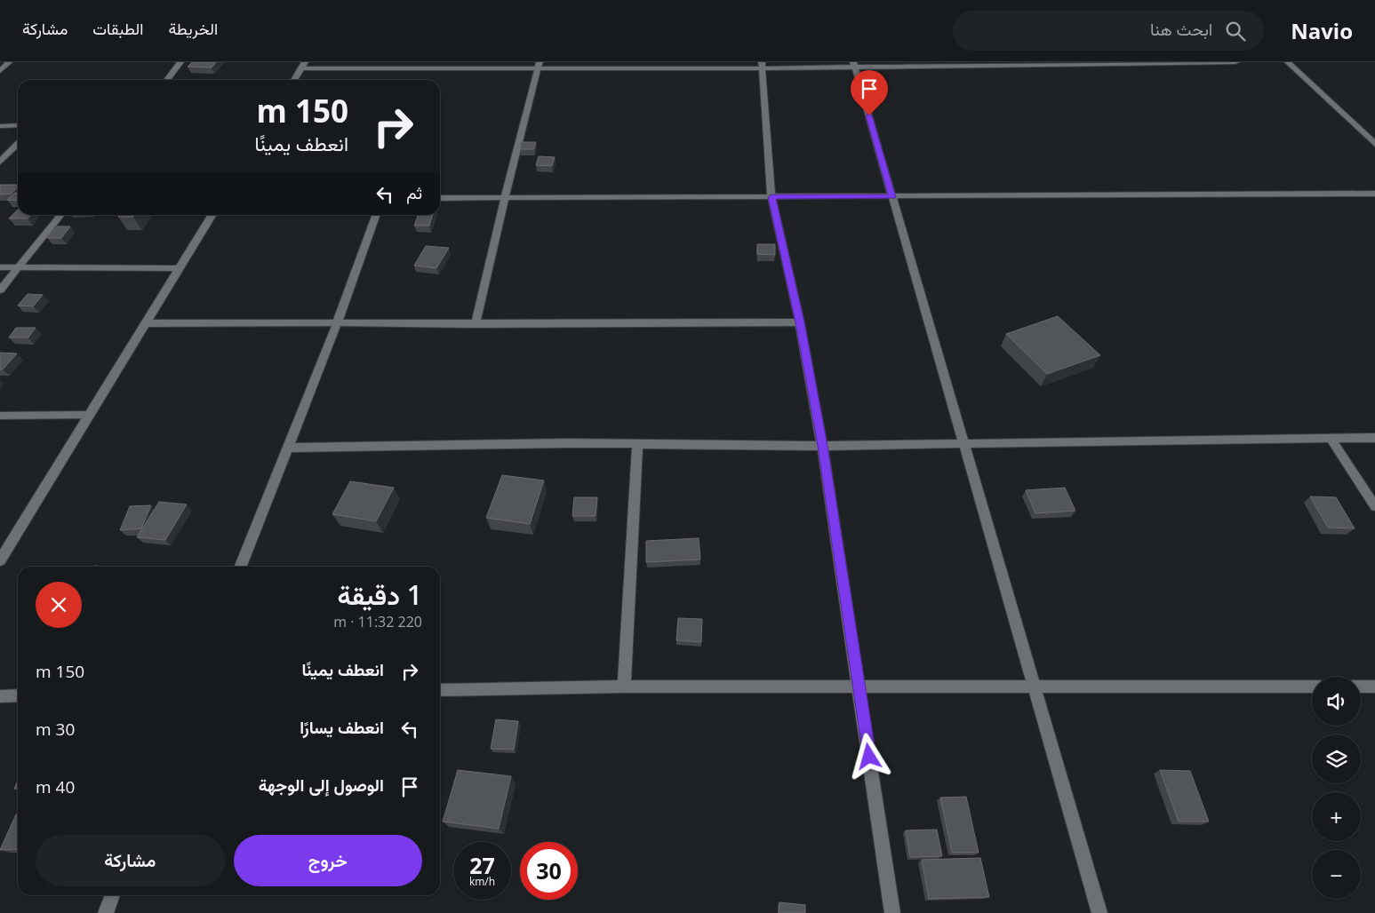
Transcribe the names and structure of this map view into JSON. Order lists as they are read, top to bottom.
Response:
{
  "page": {
    "header": "Navio",
    "search": "ابحث هنا",
    "nav": ["الخريطة", "الطبقات", "مشاركة"],
    "turn": ["150 m", "انعطف يمينًا"],
    "then": "ثم",
    "heading": ["1 دقيقة", "220 m · 11:32"],
    "list": [
      {
        "name": "انعطف يمينًا",
        "value": "150 m"
      },
      {
        "name": "انعطف يسارًا",
        "value": "30 m"
      },
      {
        "name": "الوصول إلى الوجهة",
        "value": "40 m"
      }
    ],
    "map_buttons": ["+", "−"],
    "buttons": ["خروج", "مشاركة"],
    "speed": "27 km/h",
    "limit": "30"
  }
}
